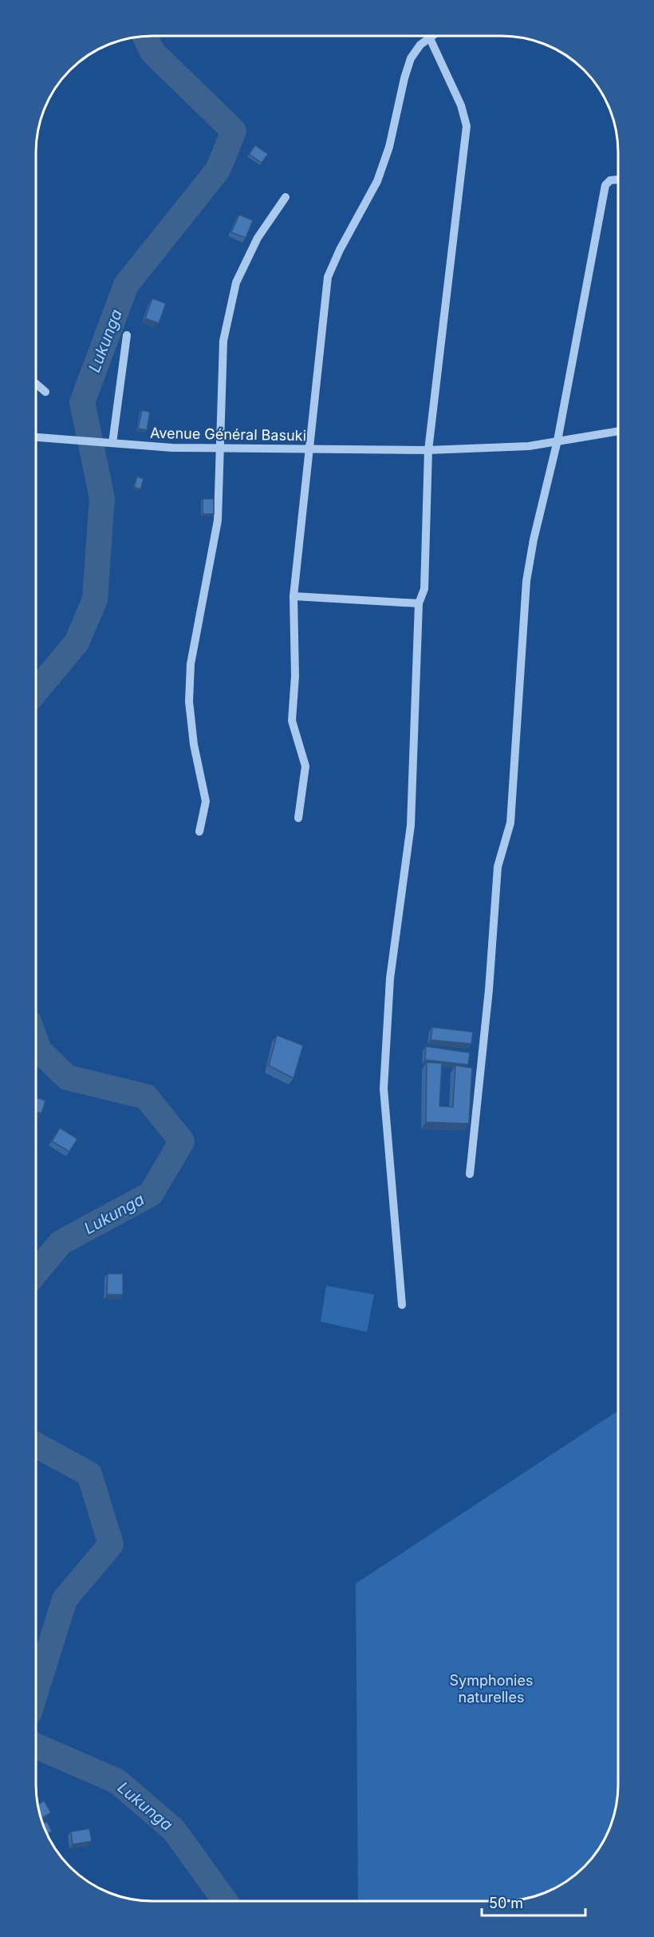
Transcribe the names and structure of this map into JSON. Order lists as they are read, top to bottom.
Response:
{
  "streets": {
    "street": ["Avenue Général Basuki"]
  },
  "water": ["Lukunga"],
  "parks": ["Symphonies naturelles"],
  "scale_bar": "50 m"
}
